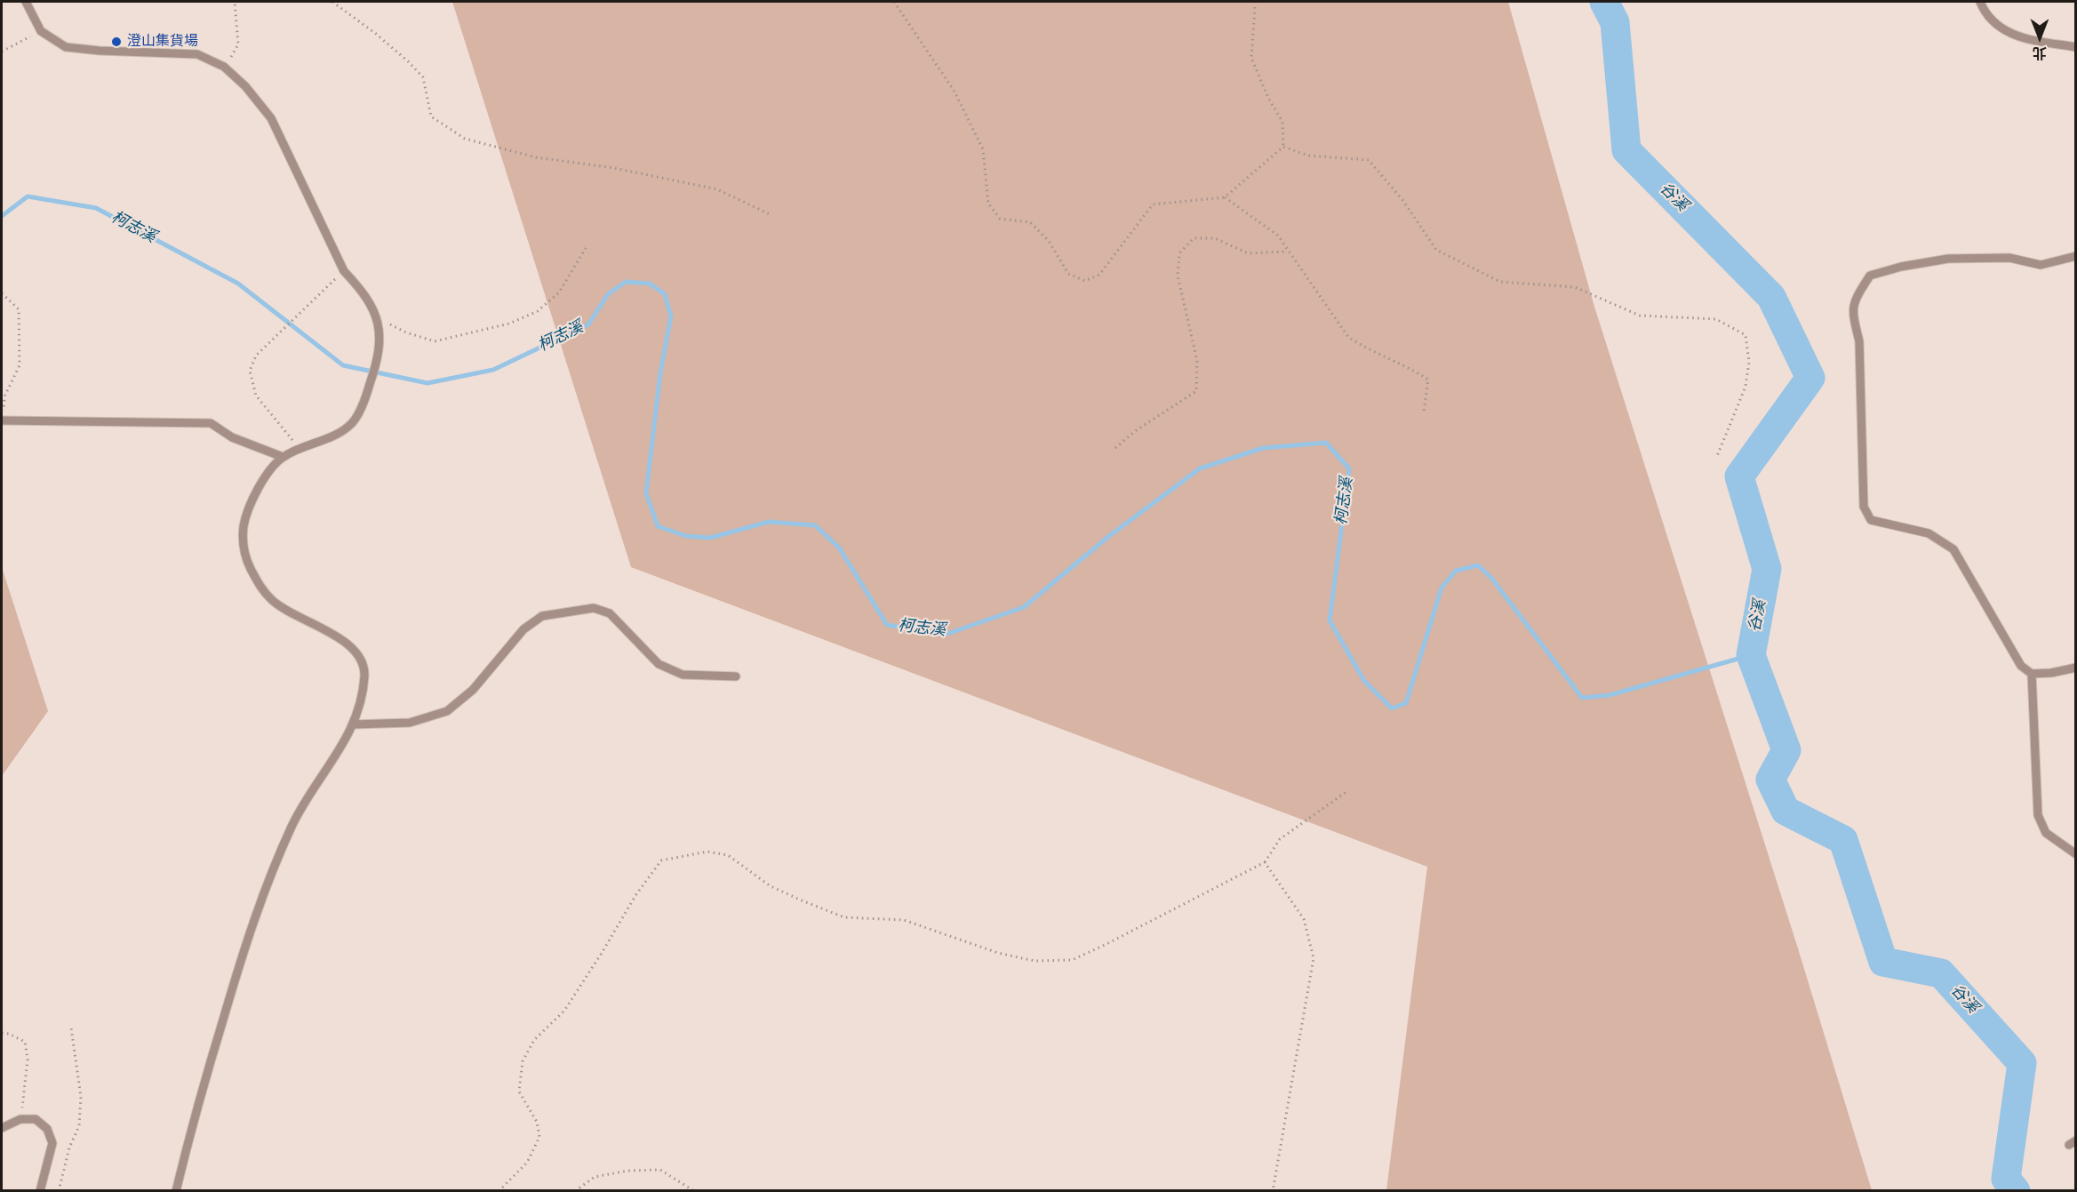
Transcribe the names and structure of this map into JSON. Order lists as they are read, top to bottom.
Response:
{
  "water": ["谷溪", "柯志溪"],
  "places": ["澄山集貨場"],
  "north": "bottom"
}
